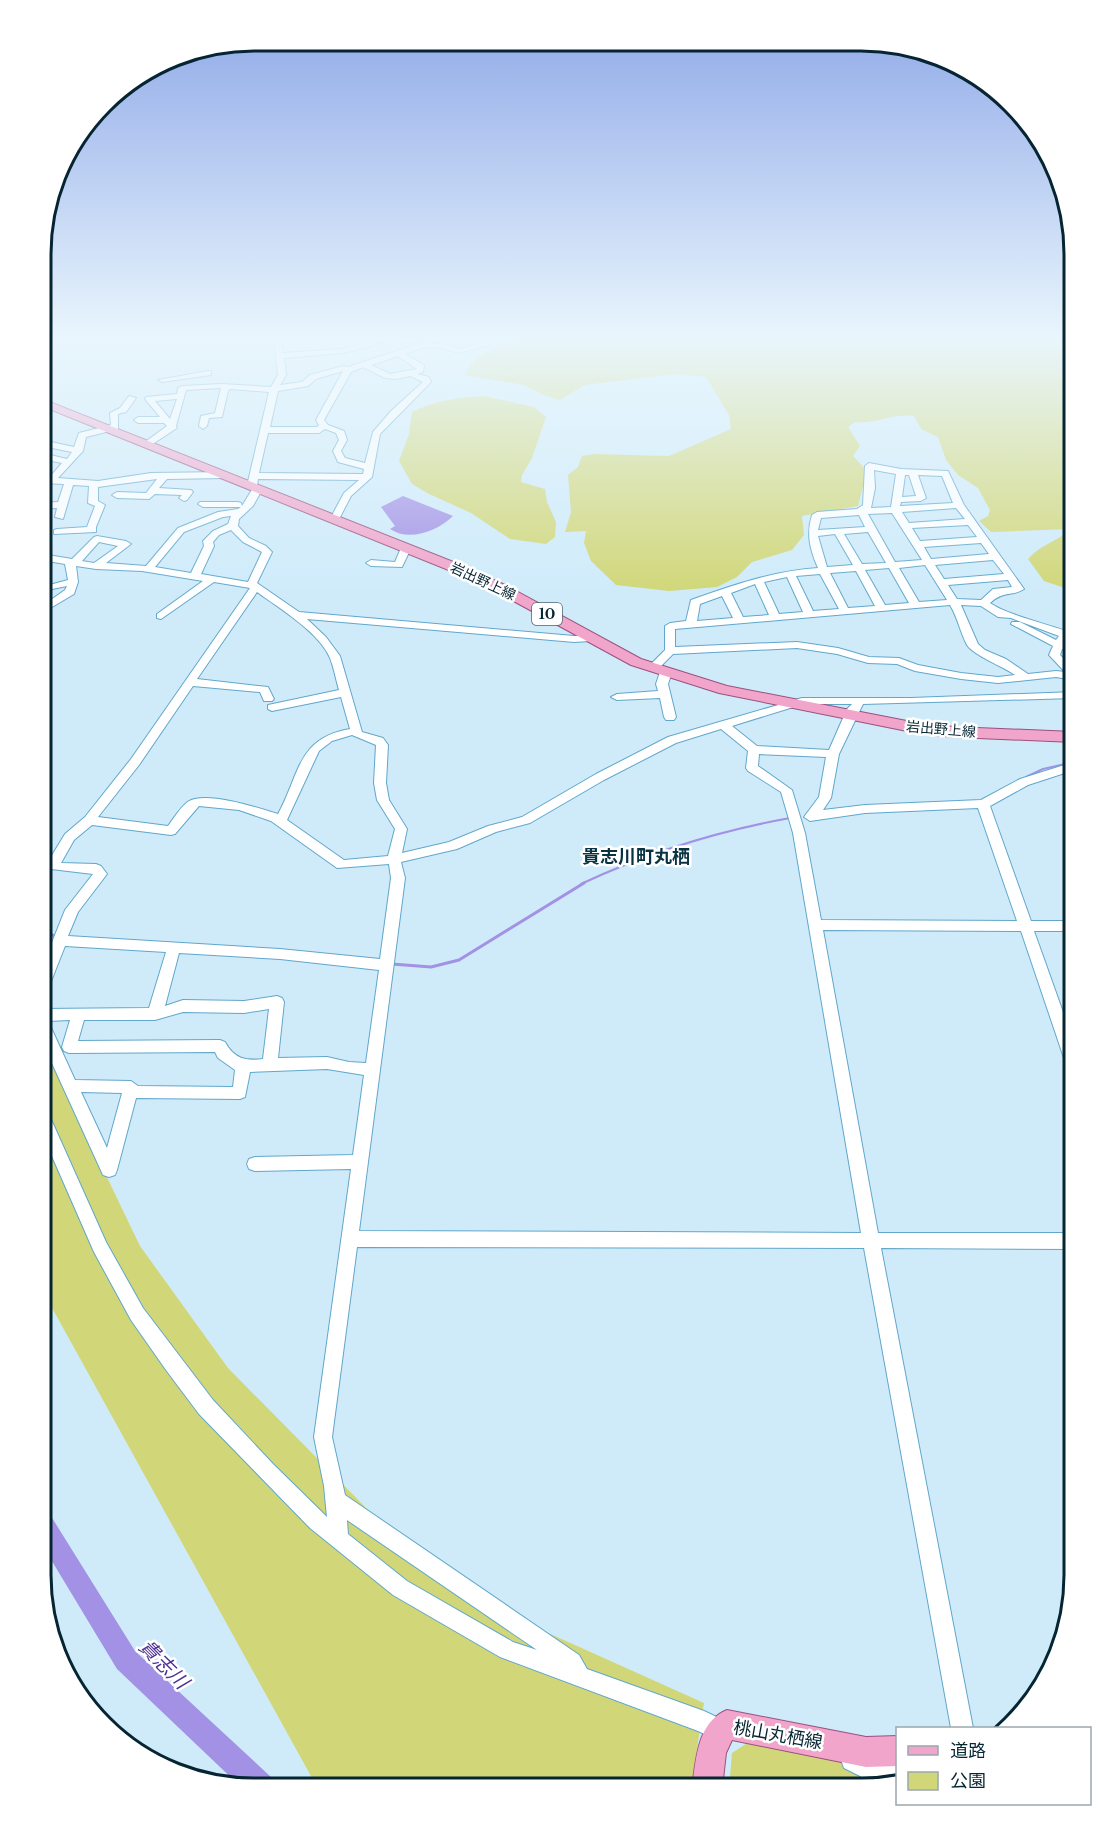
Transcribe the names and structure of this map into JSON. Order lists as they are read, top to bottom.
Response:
{
  "streets": {
    "main road": ["岩出野上線", "10", "桃山丸栖線"]
  },
  "districts": ["貴志川町丸栖"],
  "water": ["貴志川"],
  "legend": ["道路", "公園"]
}
